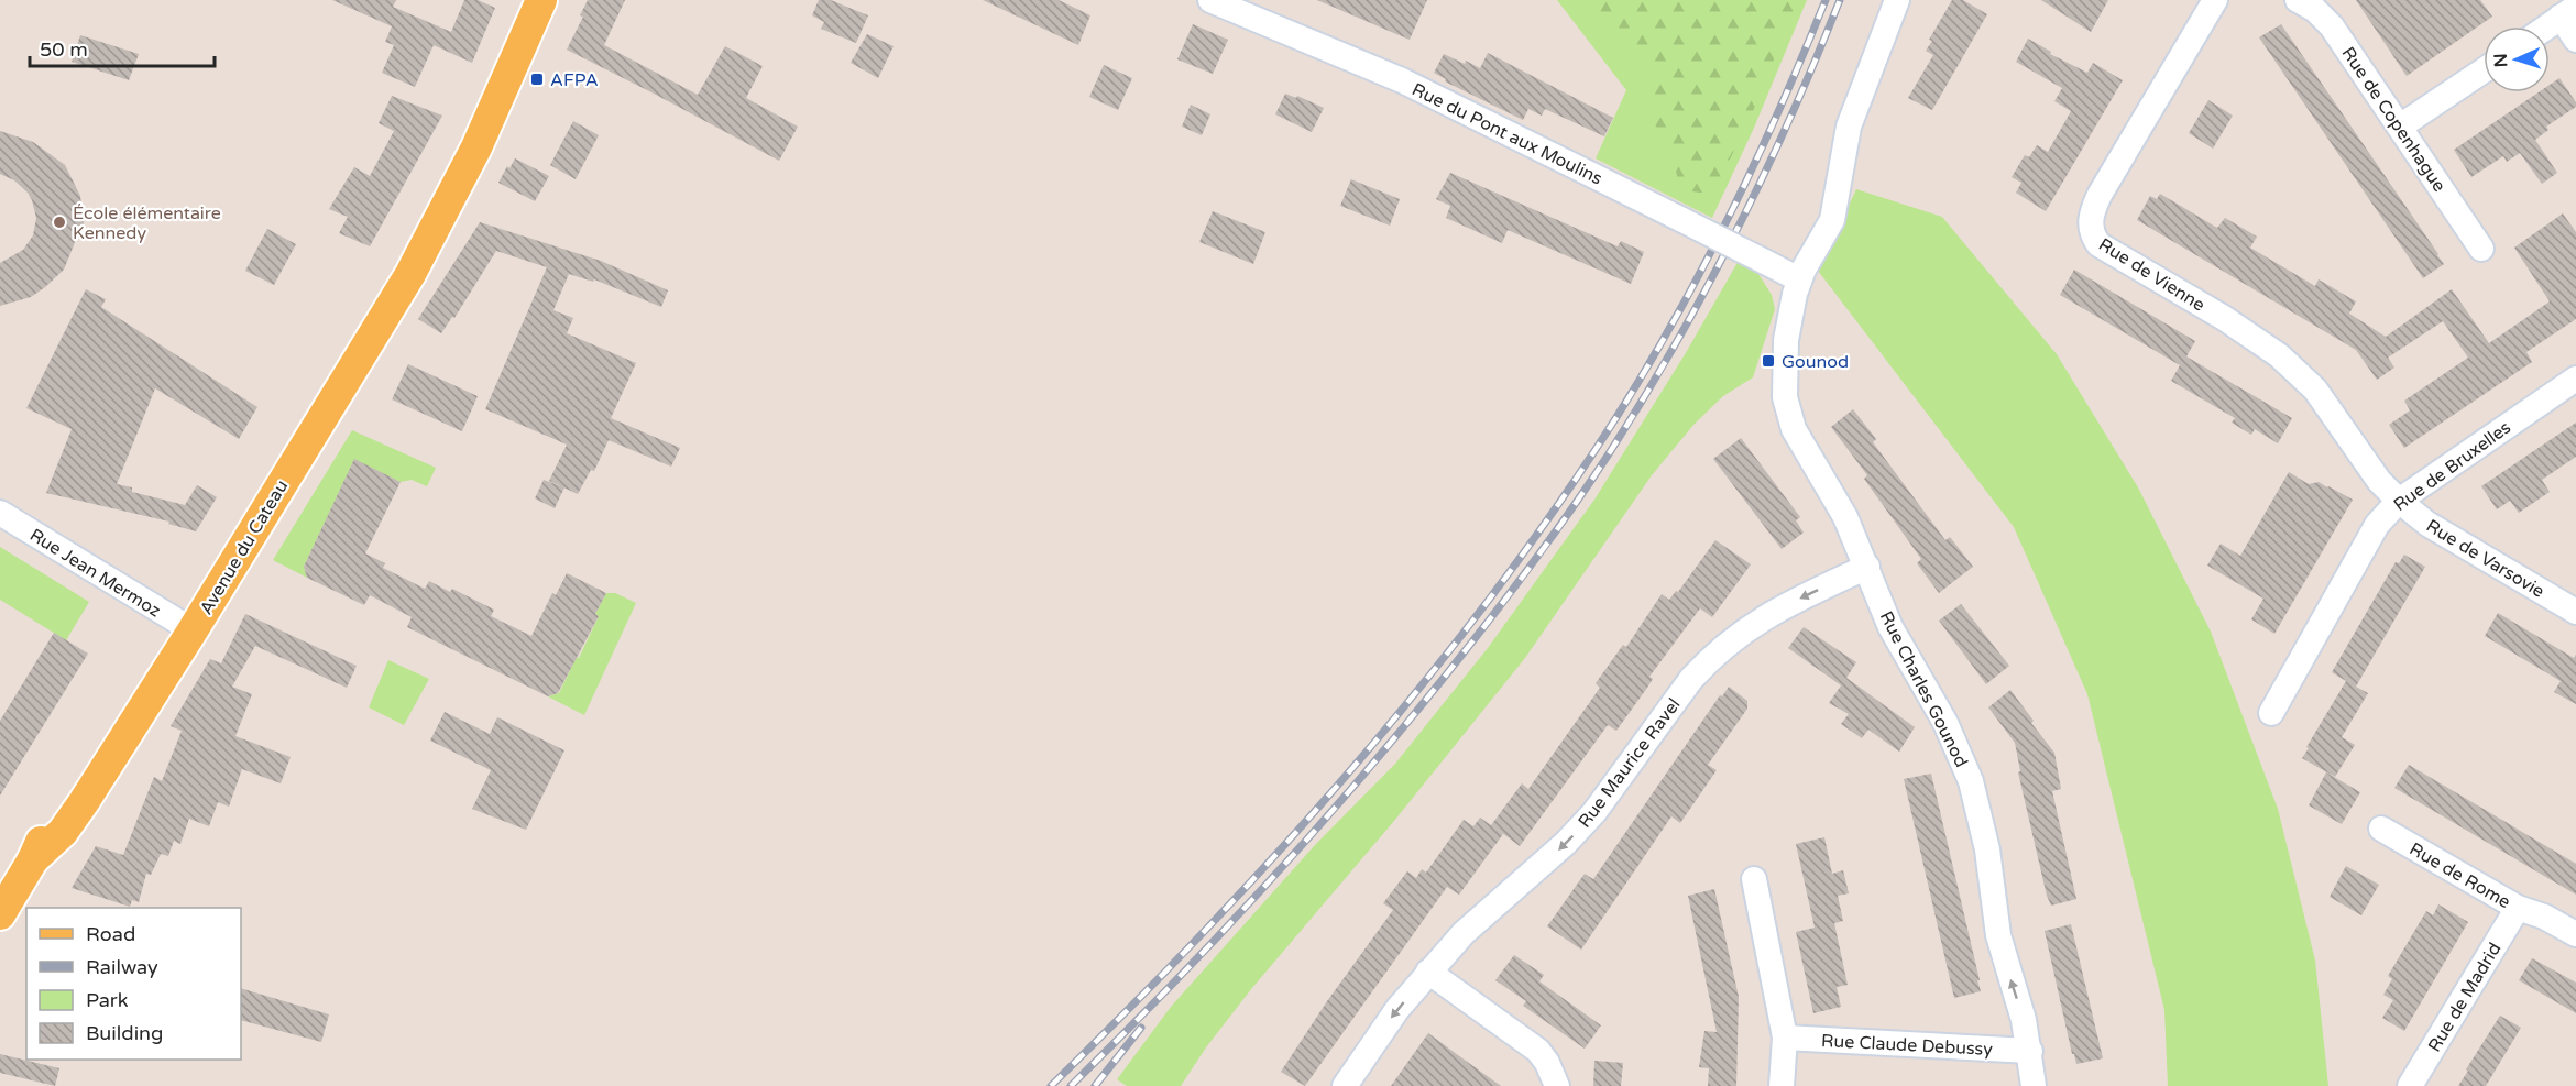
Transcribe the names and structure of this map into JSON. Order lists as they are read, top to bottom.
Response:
{
  "streets": {
    "main road": ["Avenue du Cateau"],
    "street": [
      "Rue de Copenhague",
      "Rue du Pont aux Moulins",
      "Rue de Vienne",
      "Rue de Bruxelles",
      "Rue de Varsovie",
      "Rue Jean Mermoz",
      "Rue Charles Gounod",
      "Rue Maurice Ravel",
      "Rue de Rome",
      "Rue de Madrid",
      "Rue Claude Debussy"
    ]
  },
  "crossings": [
    ["Rue du Pont aux Moulins", "Rue Charles Gounod"],
    ["Rue de Vienne", "Rue de Bruxelles"],
    ["Rue de Vienne", "Rue de Varsovie"],
    ["Rue de Bruxelles", "Rue de Varsovie"],
    ["Avenue du Cateau", "Rue Jean Mermoz"],
    ["Rue Charles Gounod", "Rue Maurice Ravel"],
    ["Rue Charles Gounod", "Rue Claude Debussy"],
    ["Rue de Rome", "Rue de Madrid"]
  ],
  "one_way": ["Rue Charles Gounod", "Rue Maurice Ravel"],
  "places": {
    "transit": ["AFPA", "Gounod"],
    "other": ["École élémentaire Kennedy"]
  },
  "legend": [
    "Road",
    "Railway",
    "Park",
    "Building"
  ],
  "scale_bar": "50 m",
  "north": "left"
}
